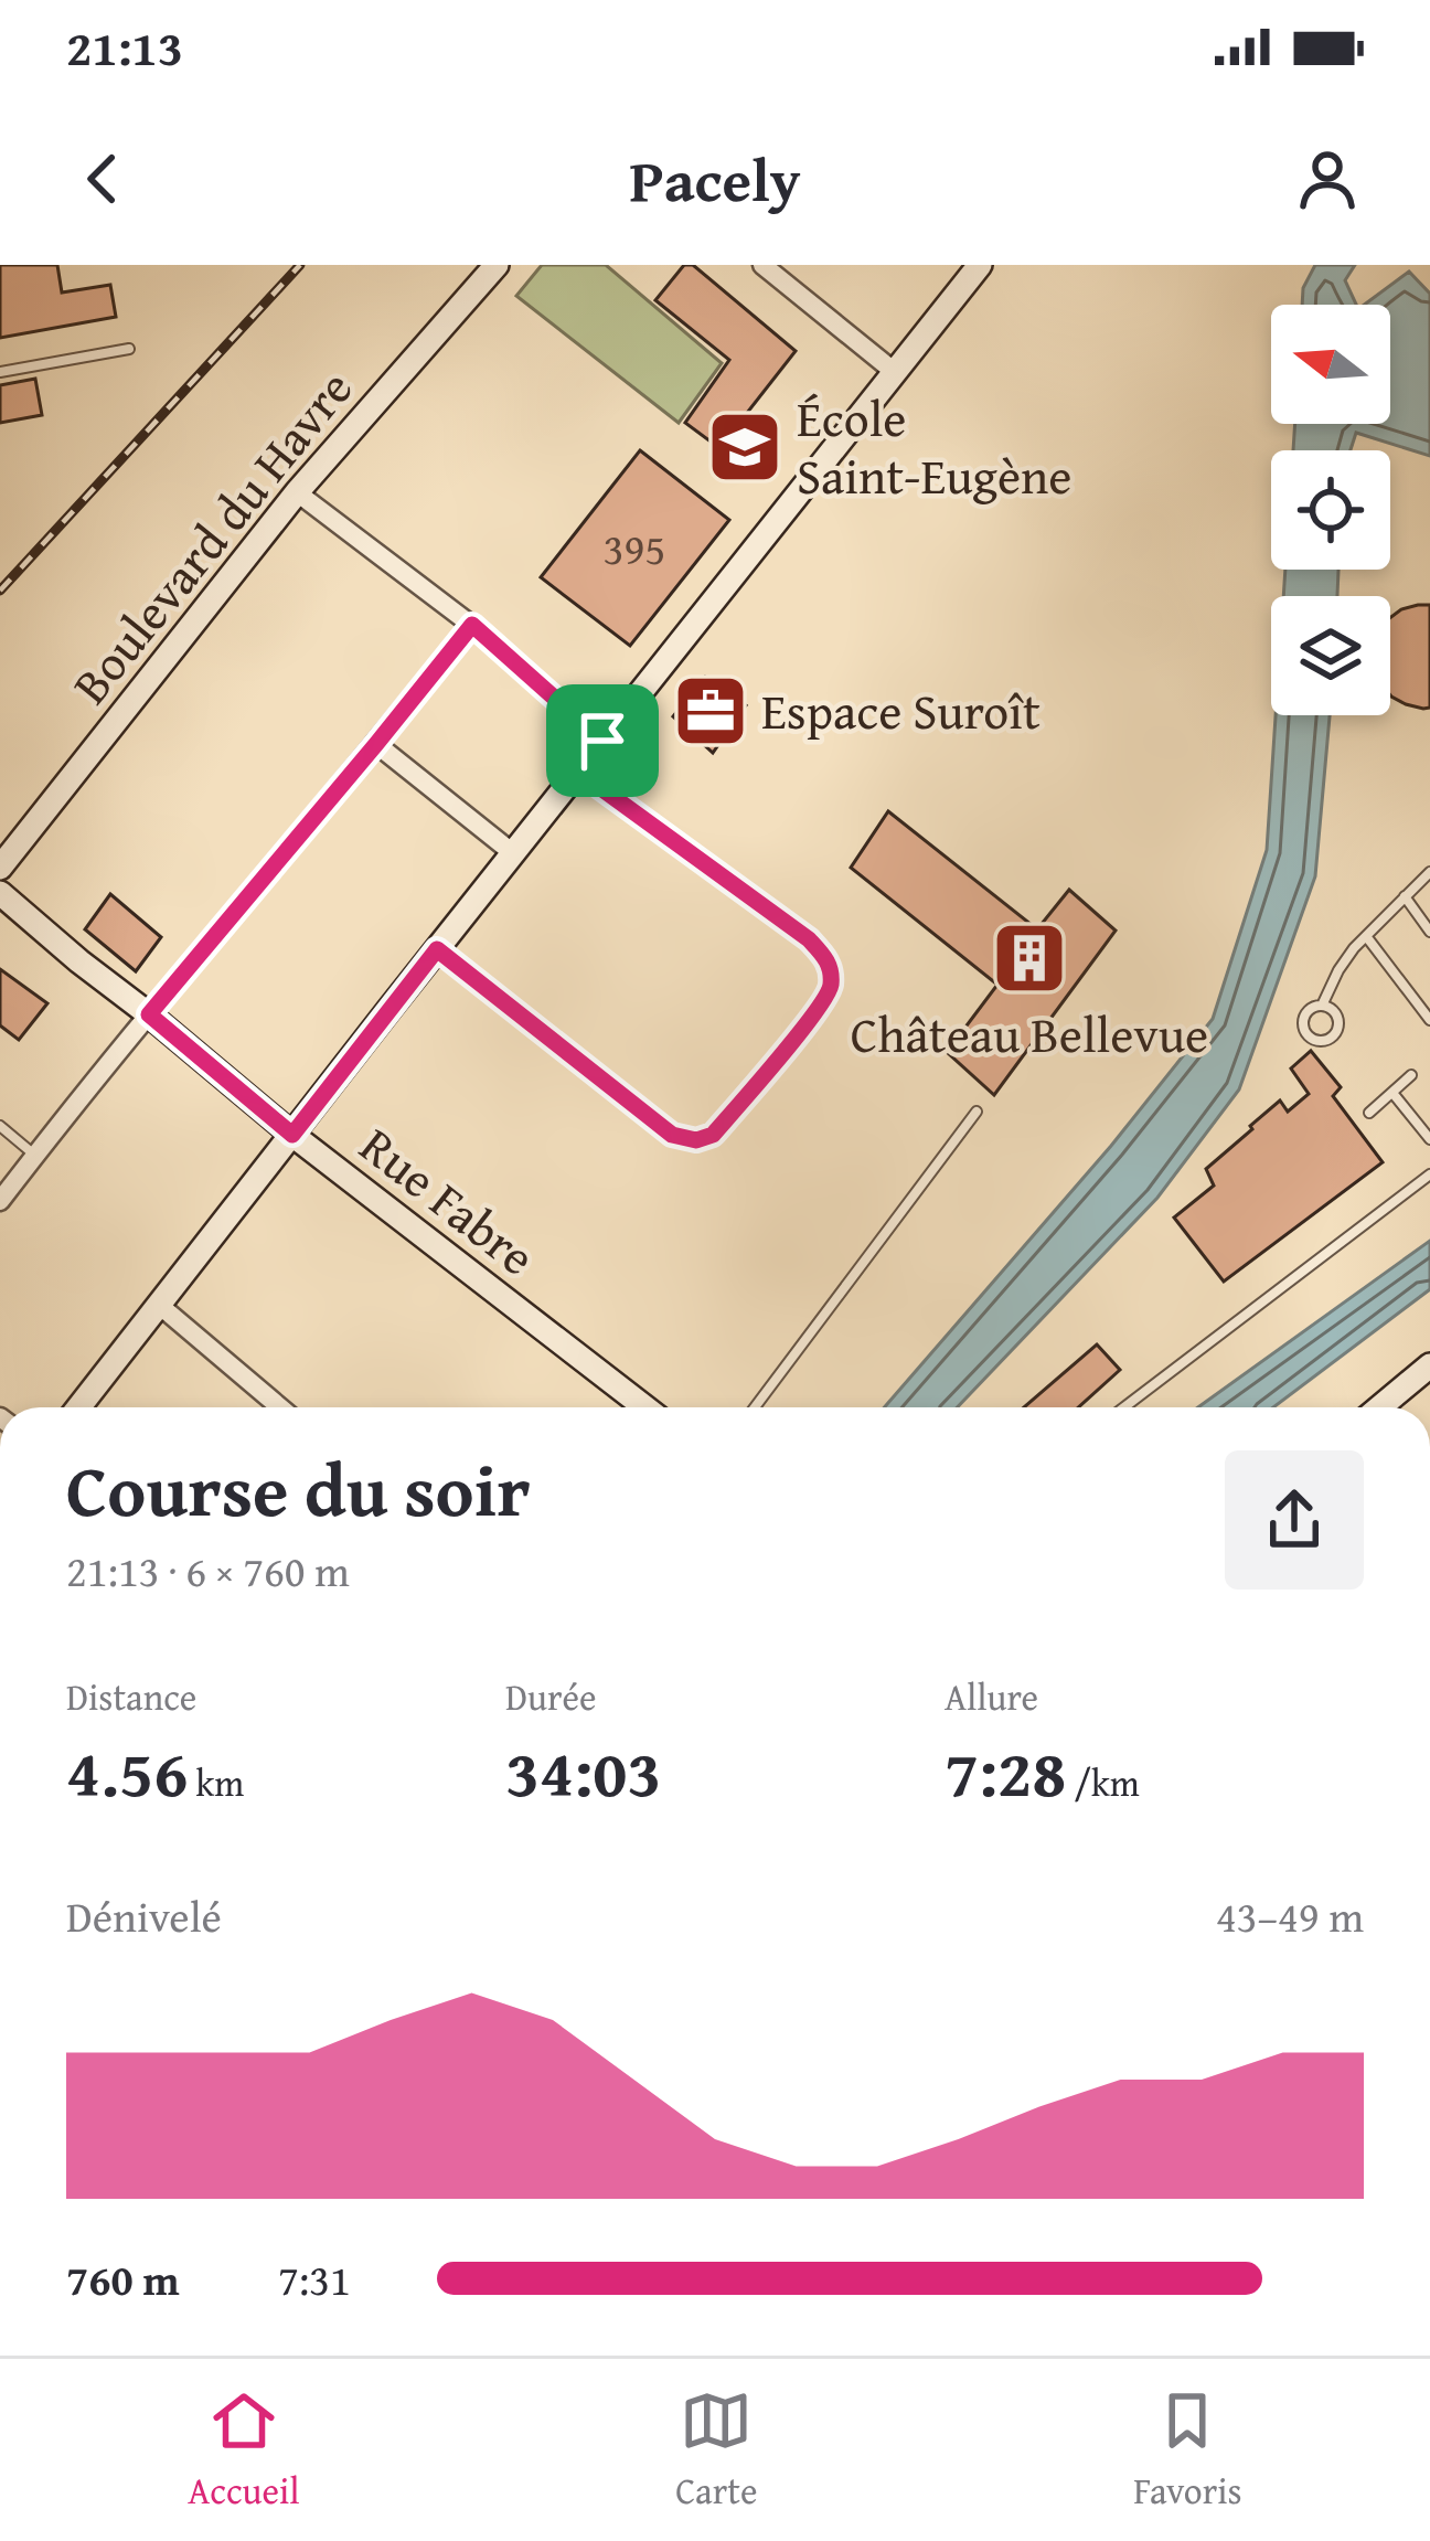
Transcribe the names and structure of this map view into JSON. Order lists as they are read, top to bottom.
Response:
{
  "streets": {
    "street": ["Boulevard du Havre", "Rue Fabre"]
  },
  "places": {
    "school or university": ["École Saint-Eugène"],
    "office": ["Espace Suroît"],
    "building": ["Château Bellevue"]
  },
  "house_numbers": ["395"],
  "north": "left",
  "page": {
    "status": "21:13",
    "header": "Pacely",
    "heading": ["Course du soir", "21:13 · 6 × 760 m"],
    "stats": [
      ["Distance", "4.56 km"],
      ["Durée", "34:03"],
      ["Allure", "7:28 /km"]
    ],
    "chart": ["Dénivelé", "43–49 m"],
    "list": [
      {
        "name": "760 m",
        "note": "7:31"
      }
    ],
    "tabs": ["Accueil", "Carte", "Favoris"]
  }
}
